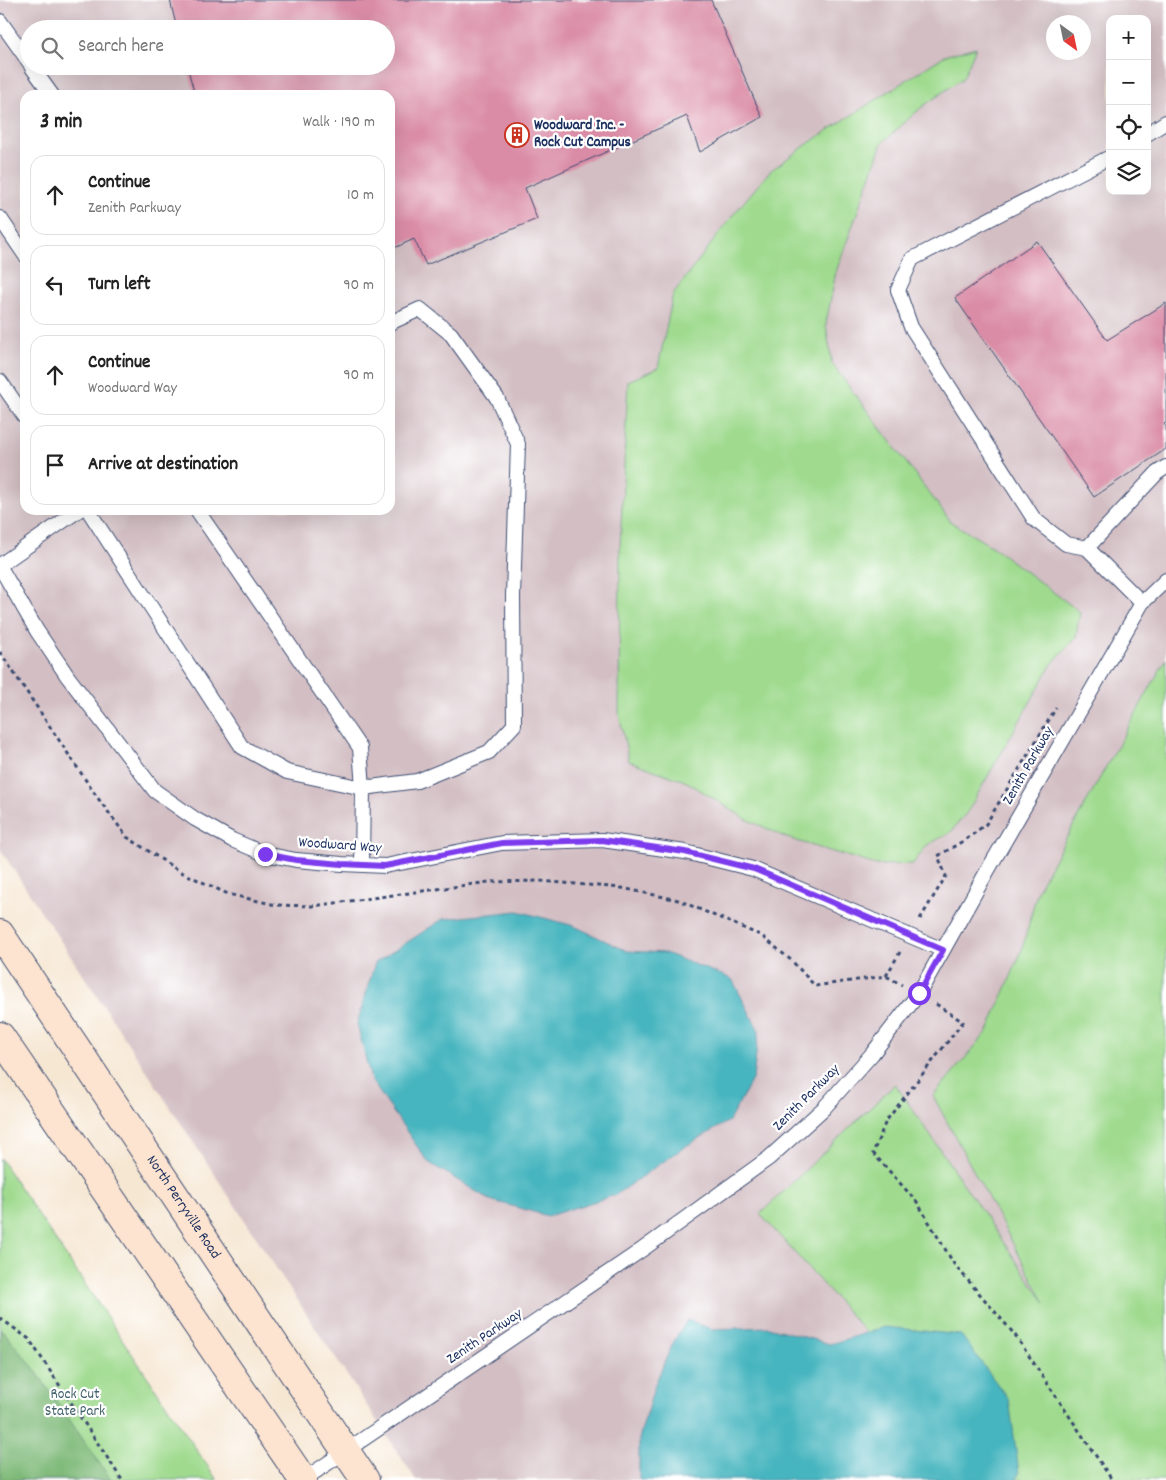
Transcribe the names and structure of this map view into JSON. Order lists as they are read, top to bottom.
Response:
{
  "streets": {
    "main road": ["North Perryville Road"],
    "lane": ["Zenith Parkway", "Woodward Way"]
  },
  "crossings": [
    ["Zenith Parkway", "Woodward Way"],
    ["Zenith Parkway", "North Perryville Road"]
  ],
  "parks": ["Rock Cut State Park"],
  "places": {
    "building": ["Woodward Inc. - Rock Cut Campus"]
  },
  "north": "bottom right",
  "page": {
    "map_buttons": ["+", "−"],
    "search": "Search here",
    "heading": ["3 min", "Walk · 190 m"],
    "list": [
      ["Continue", "Zenith Parkway", "10 m"],
      ["Turn left", "90 m"],
      ["Continue", "Woodward Way", "90 m"],
      "Arrive at destination"
    ]
  }
}
